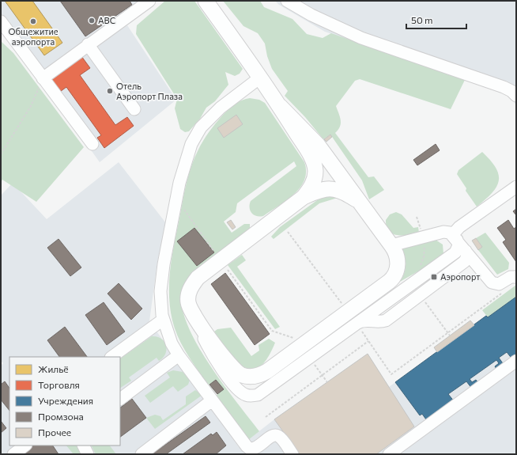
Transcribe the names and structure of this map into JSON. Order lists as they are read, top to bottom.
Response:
{
  "places": {
    "other": ["ABC", "Общежитие аэропорта", "Отель Аэропорт Плаза"],
    "transit": ["Аэропорт"]
  },
  "legend": [
    "Жильё",
    "Торговля",
    "Учреждения",
    "Промзона",
    "Прочее"
  ],
  "scale_bar": "50 m"
}
